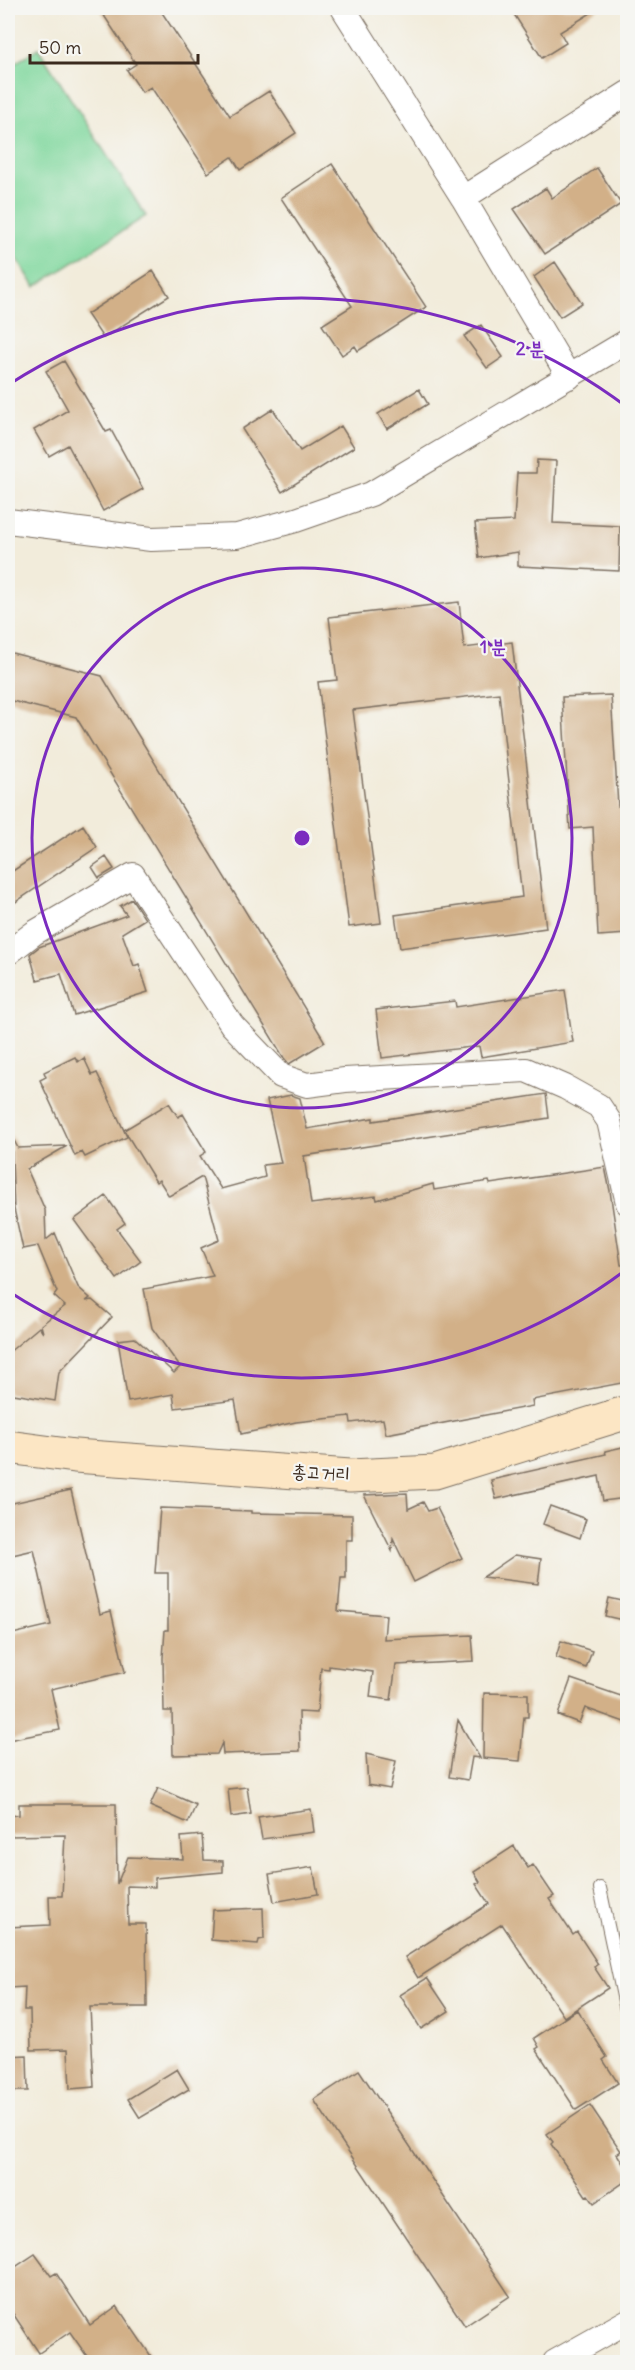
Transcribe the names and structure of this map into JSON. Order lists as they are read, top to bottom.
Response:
{
  "streets": {
    "street": ["총고거리"]
  },
  "scale_bar": "50 m",
  "rings": ["2 분", "1 분"]
}
